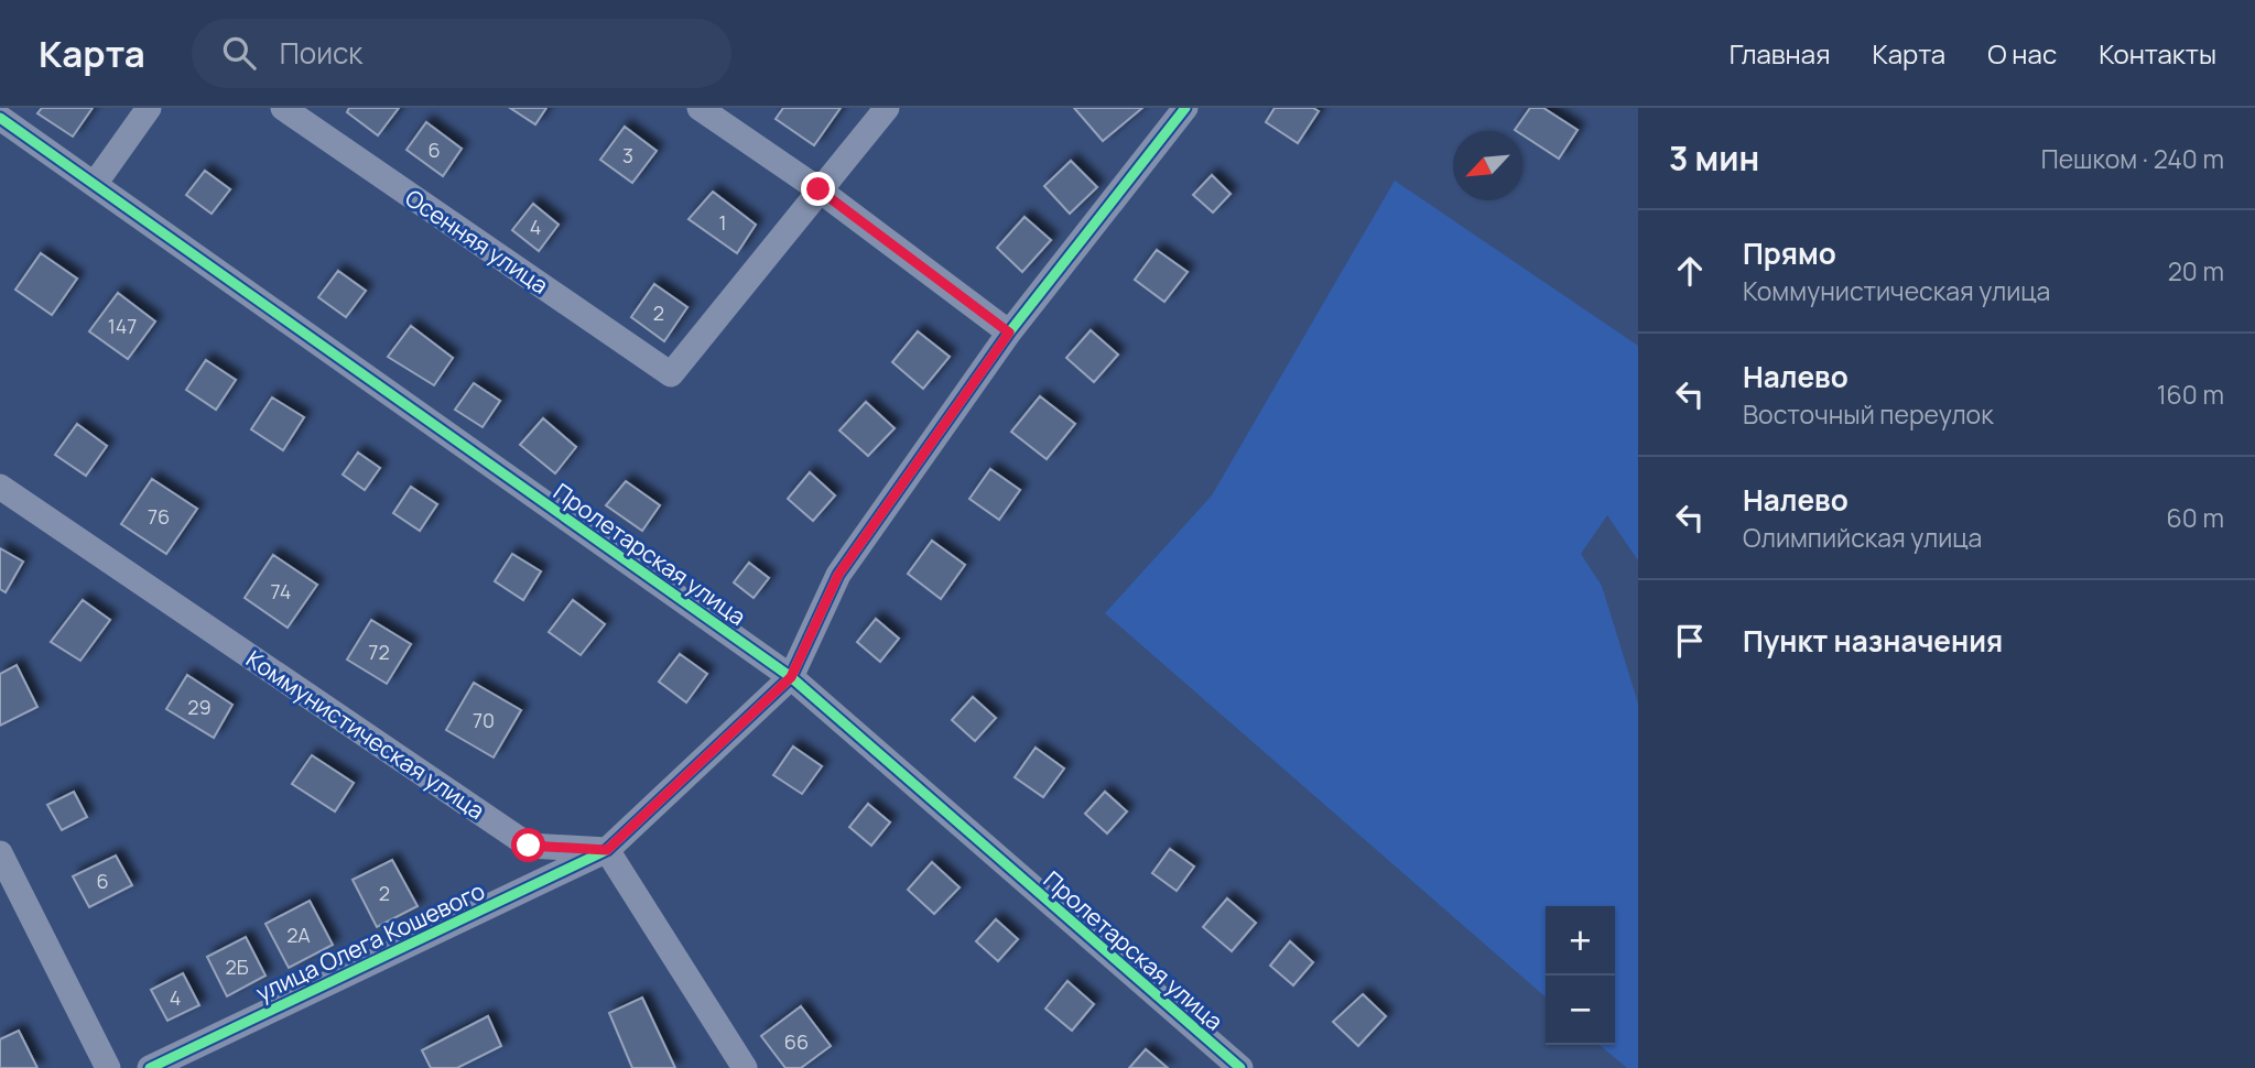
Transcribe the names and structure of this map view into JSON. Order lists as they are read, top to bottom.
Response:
{
  "streets": {
    "street": [
      "Осенняя улица",
      "Пролетарская улица",
      "Коммунистическая улица",
      "улица Олега Кошевого"
    ]
  },
  "crossings": [
    ["Пролетарская улица", "улица Олега Кошевого"],
    ["Коммунистическая улица", "улица Олега Кошевого"]
  ],
  "house_numbers": [
    "6",
    "3",
    "1",
    "4",
    "2",
    "147",
    "76",
    "74",
    "72",
    "29",
    "70",
    "6",
    "2",
    "2А",
    "2Б",
    "4",
    "66"
  ],
  "north": "bottom left",
  "page": {
    "header": "Карта",
    "search": "Поиск",
    "nav": [
      "Главная",
      "Карта",
      "О нас",
      "Контакты"
    ],
    "heading": ["3 мин", "Пешком · 240 m"],
    "list": [
      ["Прямо", "Коммунистическая улица", "20 m"],
      ["Налево", "Восточный переулок", "160 m"],
      ["Налево", "Олимпийская улица", "60 m"],
      "Пункт назначения"
    ],
    "map_buttons": ["+", "−"]
  }
}
